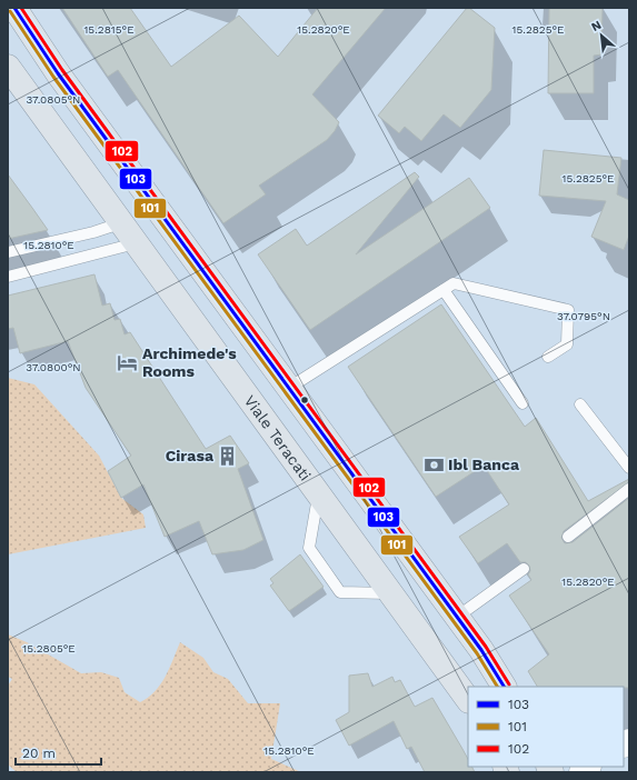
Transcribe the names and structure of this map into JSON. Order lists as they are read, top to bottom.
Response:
{
  "streets": {
    "main road": ["Viale Teracati"]
  },
  "places": {
    "hotel": ["Archimede's Rooms"],
    "building": ["Cirasa"],
    "bank": ["Ibl Banca"]
  },
  "lines": ["transit line 103", "transit line 102", "transit line 101"],
  "legend": ["103", "101", "102"],
  "scale_bar": "20 m",
  "north": "top left",
  "coordinates": [
    "15.2815°E",
    "15.2820°E",
    "15.2825°E",
    "37.0805°N",
    "15.2810°E",
    "37.0795°N",
    "37.0800°N",
    "15.2805°E"
  ]
}
